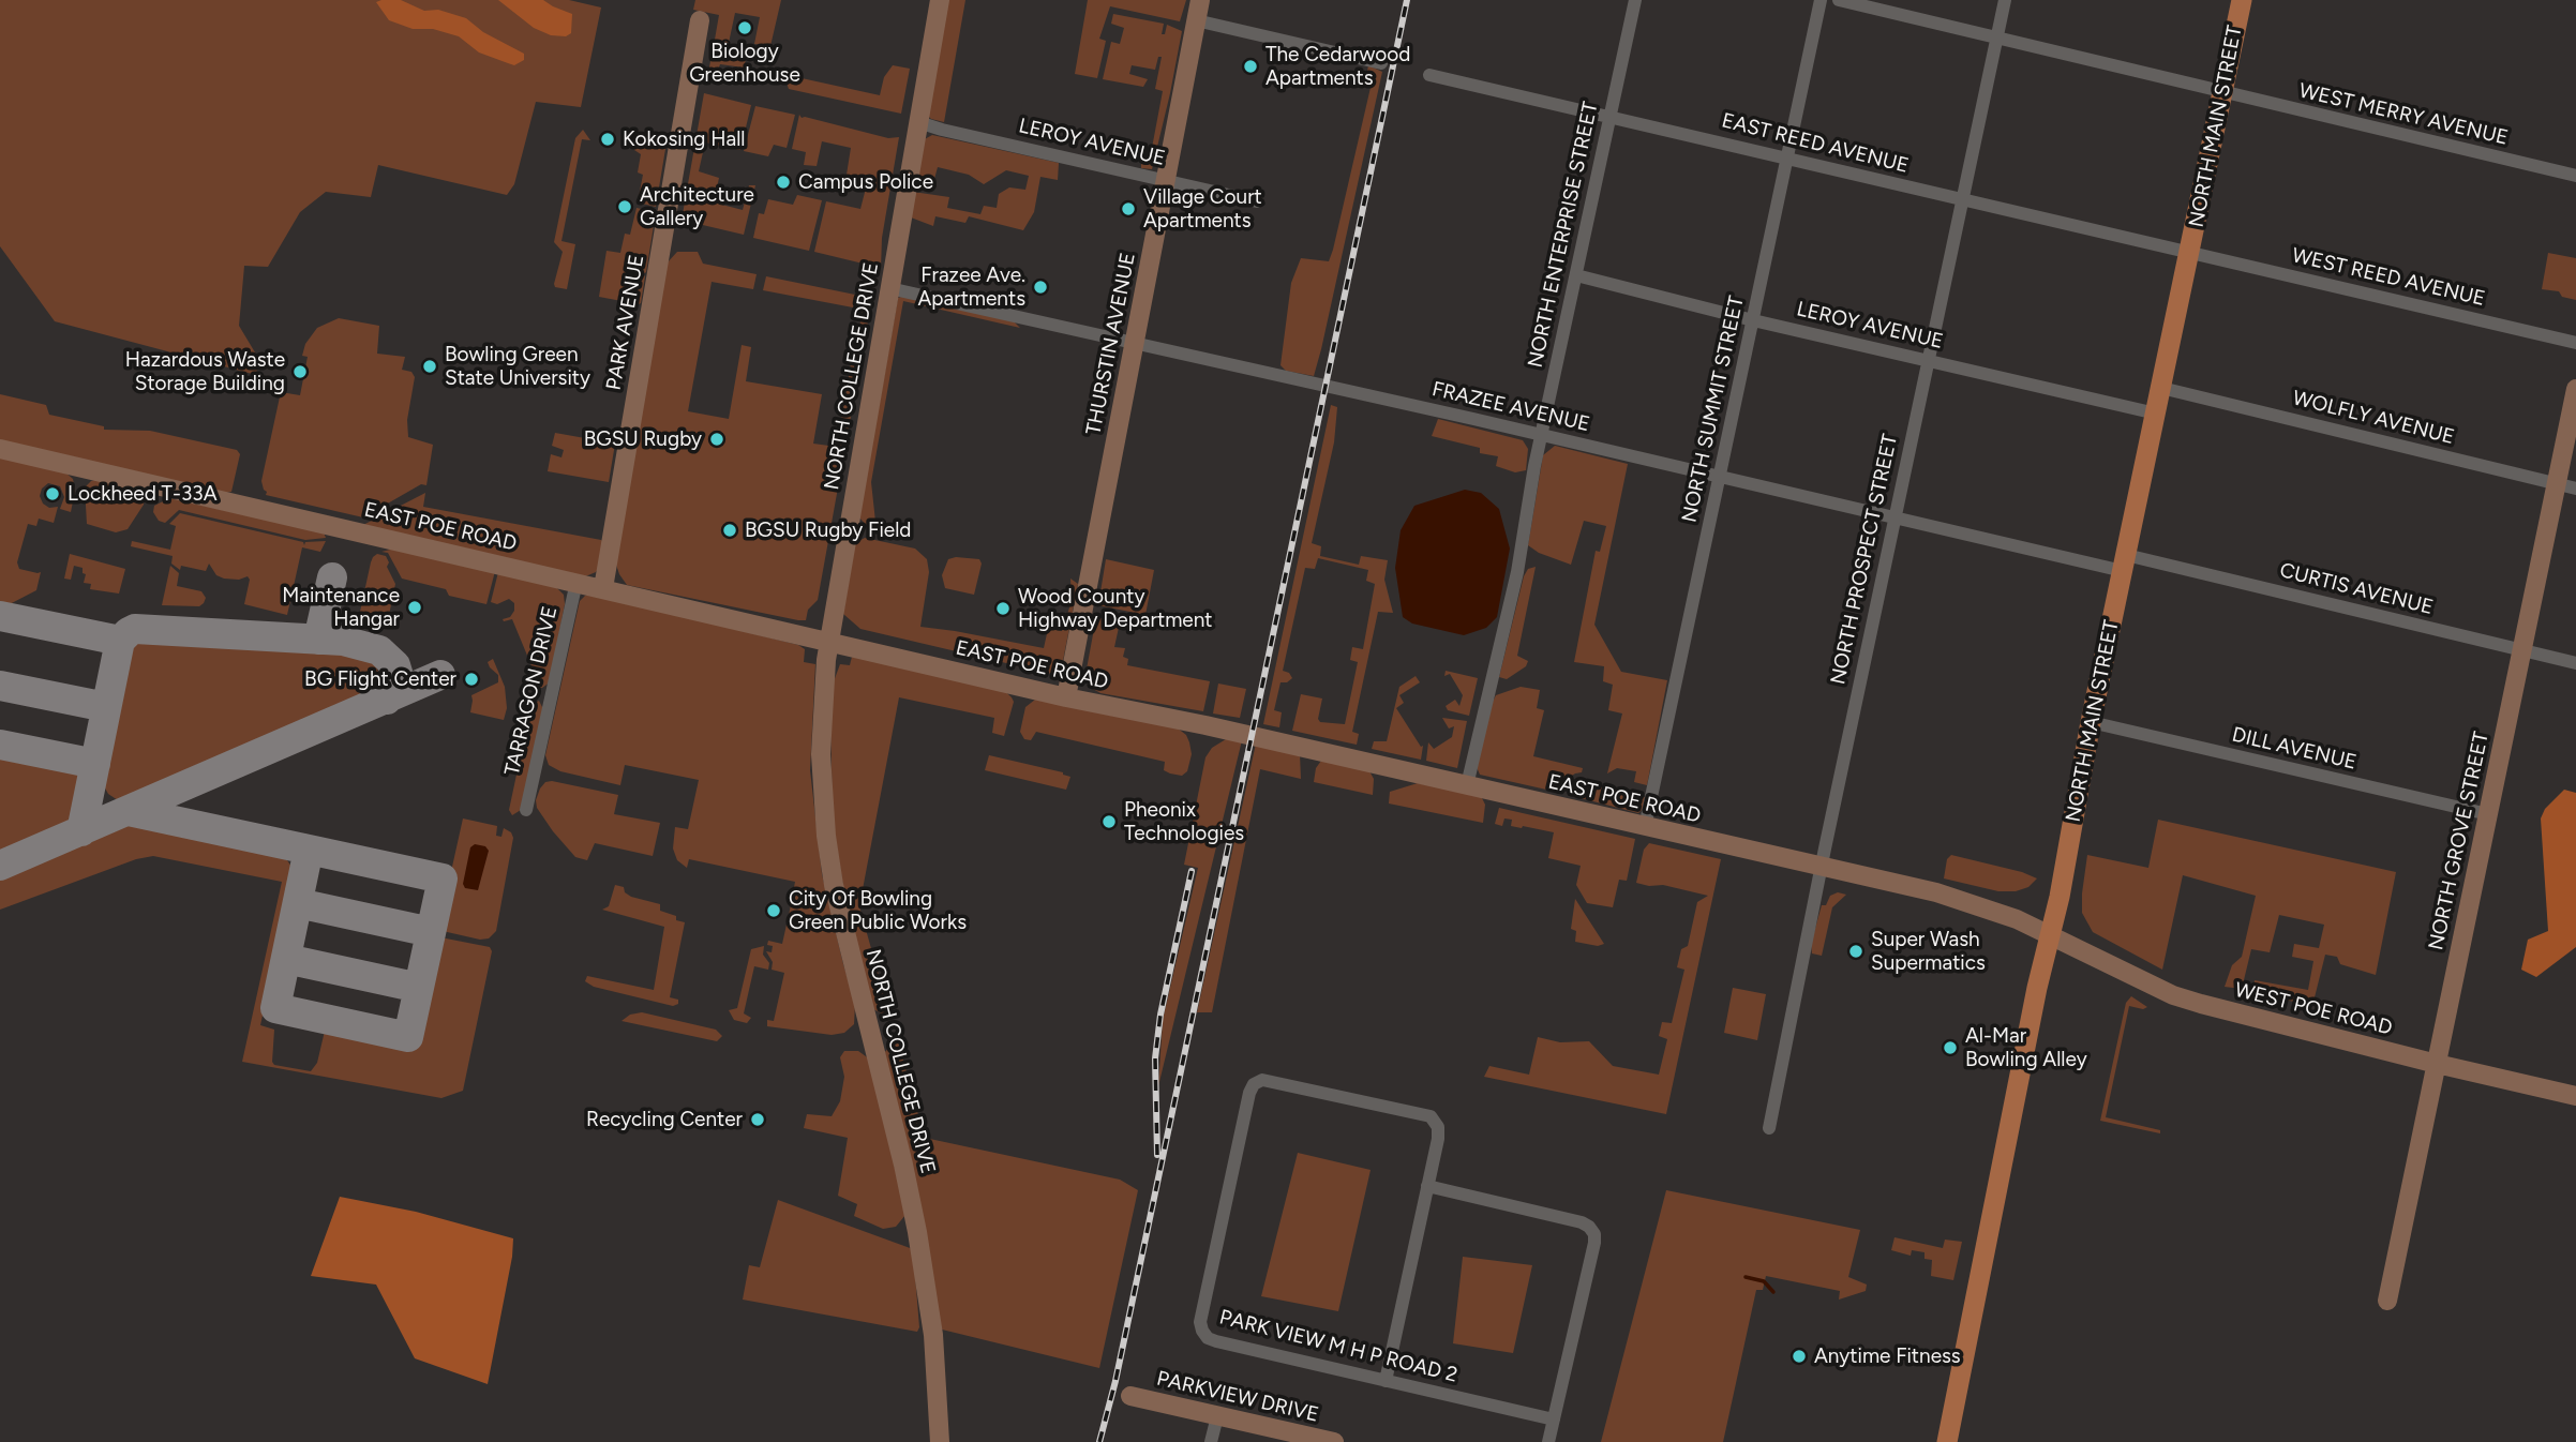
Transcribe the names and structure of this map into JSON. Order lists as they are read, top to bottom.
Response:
{
  "streets": {
    "main road": ["NORTH MAIN STREET"],
    "street": [
      "WEST MERRY AVENUE",
      "LEROY AVENUE",
      "EAST REED AVENUE",
      "NORTH ENTERPRISE STREET",
      "WEST REED AVENUE",
      "PARK AVENUE",
      "THURSTIN AVENUE",
      "NORTH COLLEGE DRIVE",
      "FRAZEE AVENUE",
      "NORTH SUMMIT STREET",
      "WOLFLY AVENUE",
      "EAST POE ROAD",
      "NORTH PROSPECT STREET",
      "CURTIS AVENUE",
      "TARRAGON DRIVE",
      "DILL AVENUE",
      "NORTH GROVE STREET",
      "WEST POE ROAD",
      "PARK VIEW M H P ROAD 2",
      "PARKVIEW DRIVE"
    ]
  },
  "crossings": [
    ["WEST MERRY AVENUE", "NORTH MAIN STREET"],
    ["WEST MERRY AVENUE", "NORTH PROSPECT STREET"],
    ["NORTH MAIN STREET", "LEROY AVENUE"],
    ["NORTH MAIN STREET", "EAST REED AVENUE"],
    ["NORTH MAIN STREET", "WEST REED AVENUE"],
    ["NORTH MAIN STREET", "FRAZEE AVENUE"],
    ["NORTH MAIN STREET", "WOLFLY AVENUE"],
    ["NORTH MAIN STREET", "EAST POE ROAD"],
    ["NORTH MAIN STREET", "CURTIS AVENUE"],
    ["NORTH MAIN STREET", "DILL AVENUE"],
    ["NORTH MAIN STREET", "WEST POE ROAD"],
    ["LEROY AVENUE", "NORTH ENTERPRISE STREET"],
    ["LEROY AVENUE", "THURSTIN AVENUE"],
    ["LEROY AVENUE", "NORTH COLLEGE DRIVE"],
    ["LEROY AVENUE", "NORTH SUMMIT STREET"],
    ["LEROY AVENUE", "NORTH PROSPECT STREET"],
    ["EAST REED AVENUE", "NORTH ENTERPRISE STREET"],
    ["EAST REED AVENUE", "WEST REED AVENUE"],
    ["EAST REED AVENUE", "NORTH SUMMIT STREET"],
    ["EAST REED AVENUE", "NORTH PROSPECT STREET"],
    ["NORTH ENTERPRISE STREET", "FRAZEE AVENUE"],
    ["NORTH ENTERPRISE STREET", "EAST POE ROAD"],
    ["PARK AVENUE", "EAST POE ROAD"],
    ["THURSTIN AVENUE", "FRAZEE AVENUE"],
    ["THURSTIN AVENUE", "EAST POE ROAD"],
    ["NORTH COLLEGE DRIVE", "FRAZEE AVENUE"],
    ["NORTH COLLEGE DRIVE", "EAST POE ROAD"],
    ["FRAZEE AVENUE", "NORTH SUMMIT STREET"],
    ["FRAZEE AVENUE", "NORTH PROSPECT STREET"],
    ["FRAZEE AVENUE", "CURTIS AVENUE"],
    ["NORTH SUMMIT STREET", "EAST POE ROAD"],
    ["WOLFLY AVENUE", "NORTH GROVE STREET"],
    ["EAST POE ROAD", "NORTH PROSPECT STREET"],
    ["EAST POE ROAD", "TARRAGON DRIVE"],
    ["EAST POE ROAD", "WEST POE ROAD"],
    ["CURTIS AVENUE", "NORTH GROVE STREET"],
    ["DILL AVENUE", "NORTH GROVE STREET"],
    ["NORTH GROVE STREET", "WEST POE ROAD"]
  ],
  "places": [
    "Biology Greenhouse",
    "The Cedarwood Apartments",
    "Kokosing Hall",
    "Campus Police",
    "Architecture Gallery",
    "Village Court Apartments",
    "Frazee Ave. Apartments",
    "Bowling Green State University",
    "Hazardous Waste Storage Building",
    "BGSU Rugby",
    "Lockheed T-33A",
    "BGSU Rugby Field",
    "Maintenance Hangar",
    "Wood County Highway Department",
    "BG Flight Center",
    "Pheonix Technologies",
    "City Of Bowling Green Public Works",
    "Super Wash Supermatics",
    "Al-Mar Bowling Alley",
    "Recycling Center",
    "Anytime Fitness"
  ]
}
